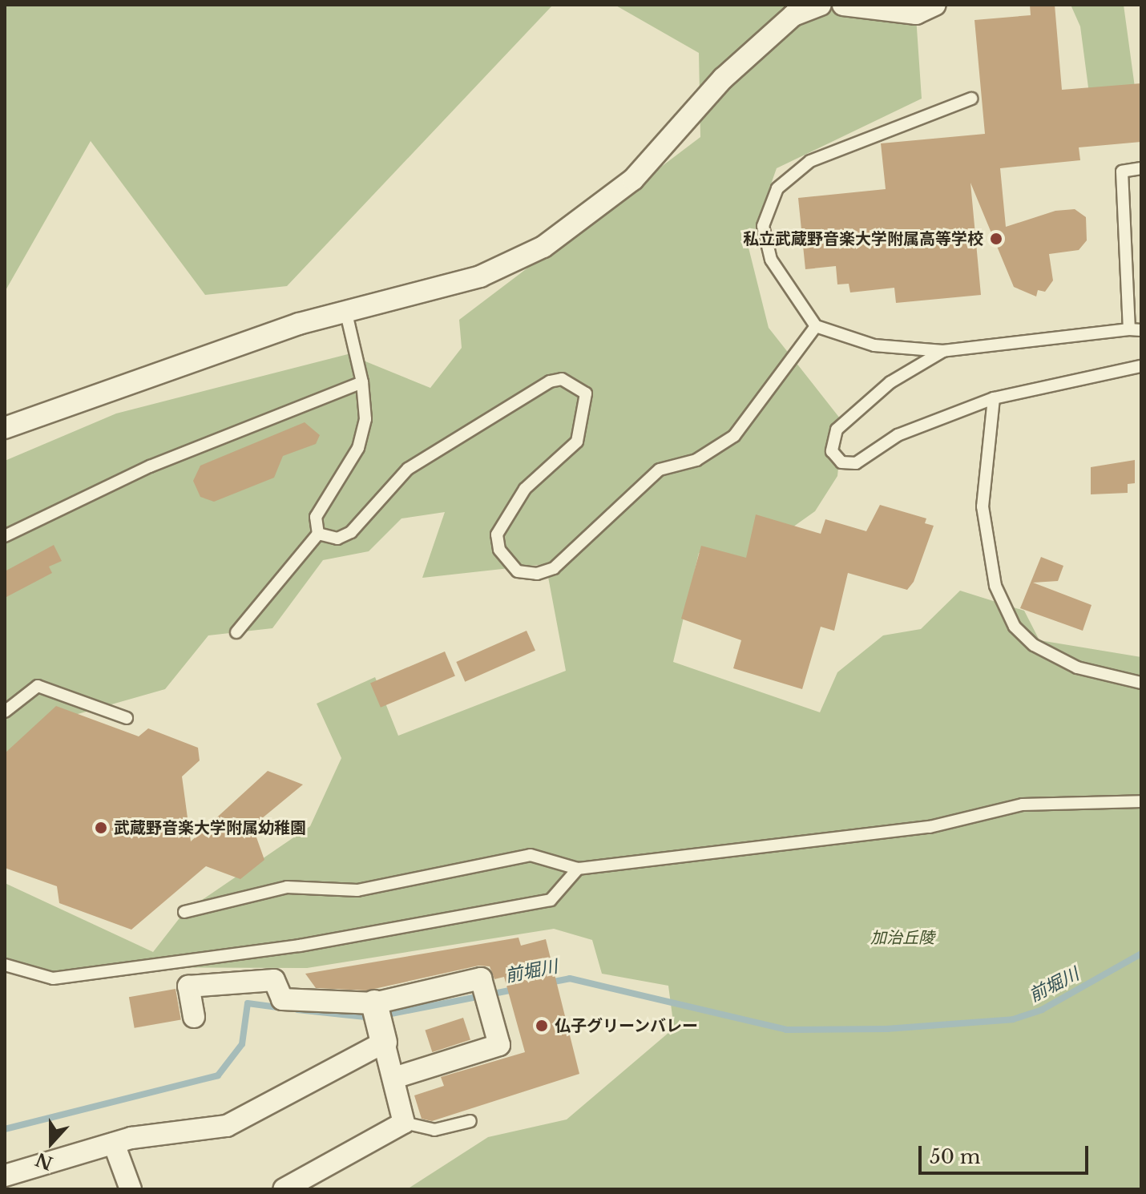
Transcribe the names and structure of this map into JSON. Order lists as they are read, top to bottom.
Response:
{
  "water": ["前堀川"],
  "parks": ["加治丘陵"],
  "places": ["私立武蔵野音楽大学附属高等学校", "武蔵野音楽大学附属幼稚園", "仏子グリーンバレー"],
  "scale_bar": "50 m",
  "north": "bottom"
}
